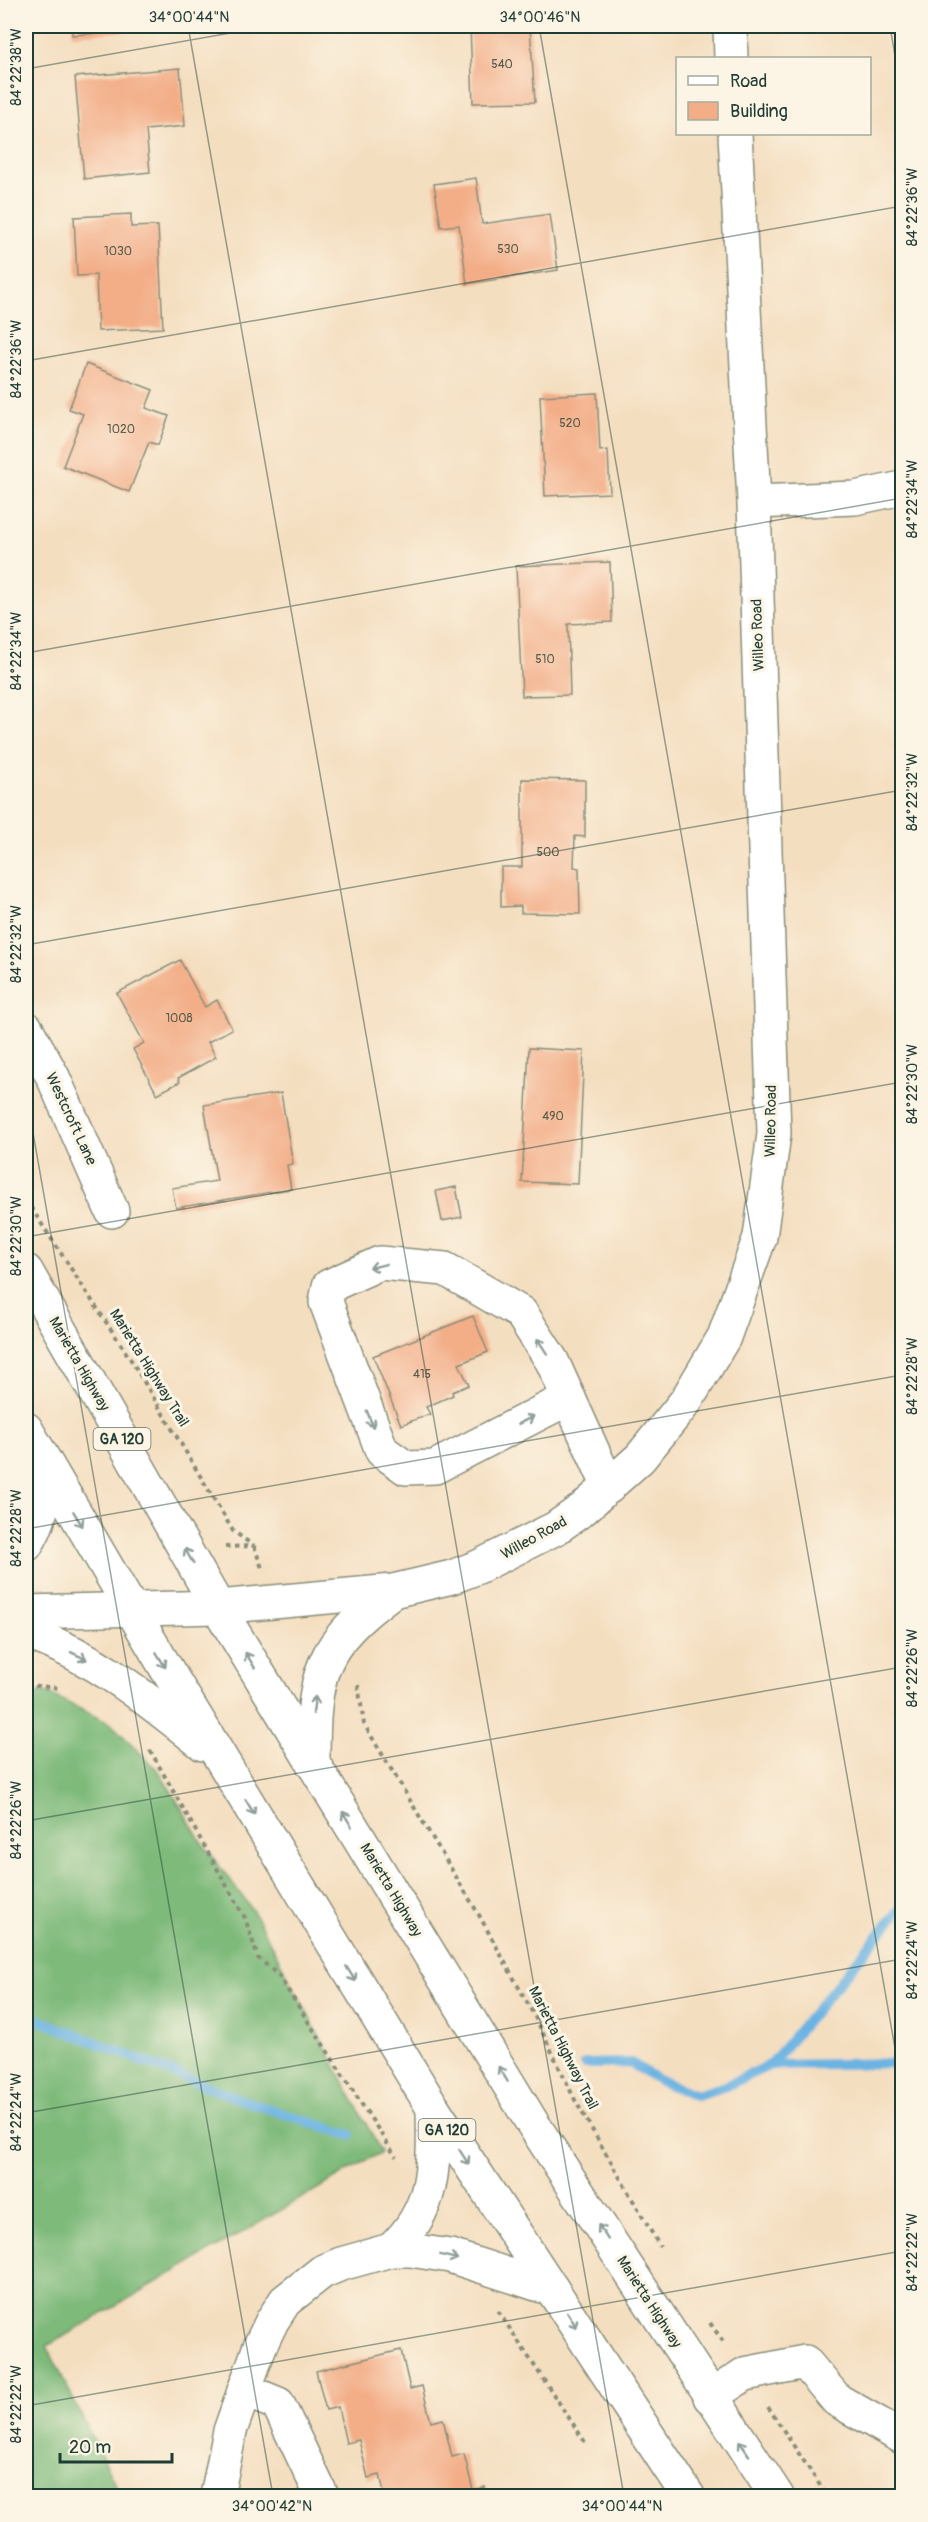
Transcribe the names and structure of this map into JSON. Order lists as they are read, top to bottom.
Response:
{
  "streets": {
    "main road": [
      "Willeo Road",
      "Westcroft Lane",
      "Marietta Highway",
      "GA 120"
    ],
    "path": ["Marietta Highway Trail"]
  },
  "crossings": [
    ["Willeo Road", "Marietta Highway"],
    ["Willeo Road", "GA 120"]
  ],
  "house_numbers": [
    "540",
    "530",
    "1030",
    "520",
    "1020",
    "510",
    "500",
    "1008",
    "490",
    "415"
  ],
  "legend": ["Road", "Building"],
  "scale_bar": "20 m",
  "coordinates": [
    "34°00'44\"N",
    "34°00'46\"N",
    "84°22'38\"W",
    "84°22'36\"W",
    "84°22'34\"W",
    "84°22'32\"W",
    "84°22'30\"W",
    "84°22'28\"W",
    "84°22'26\"W",
    "84°22'24\"W",
    "84°22'22\"W",
    "34°00'42\"N"
  ]
}
